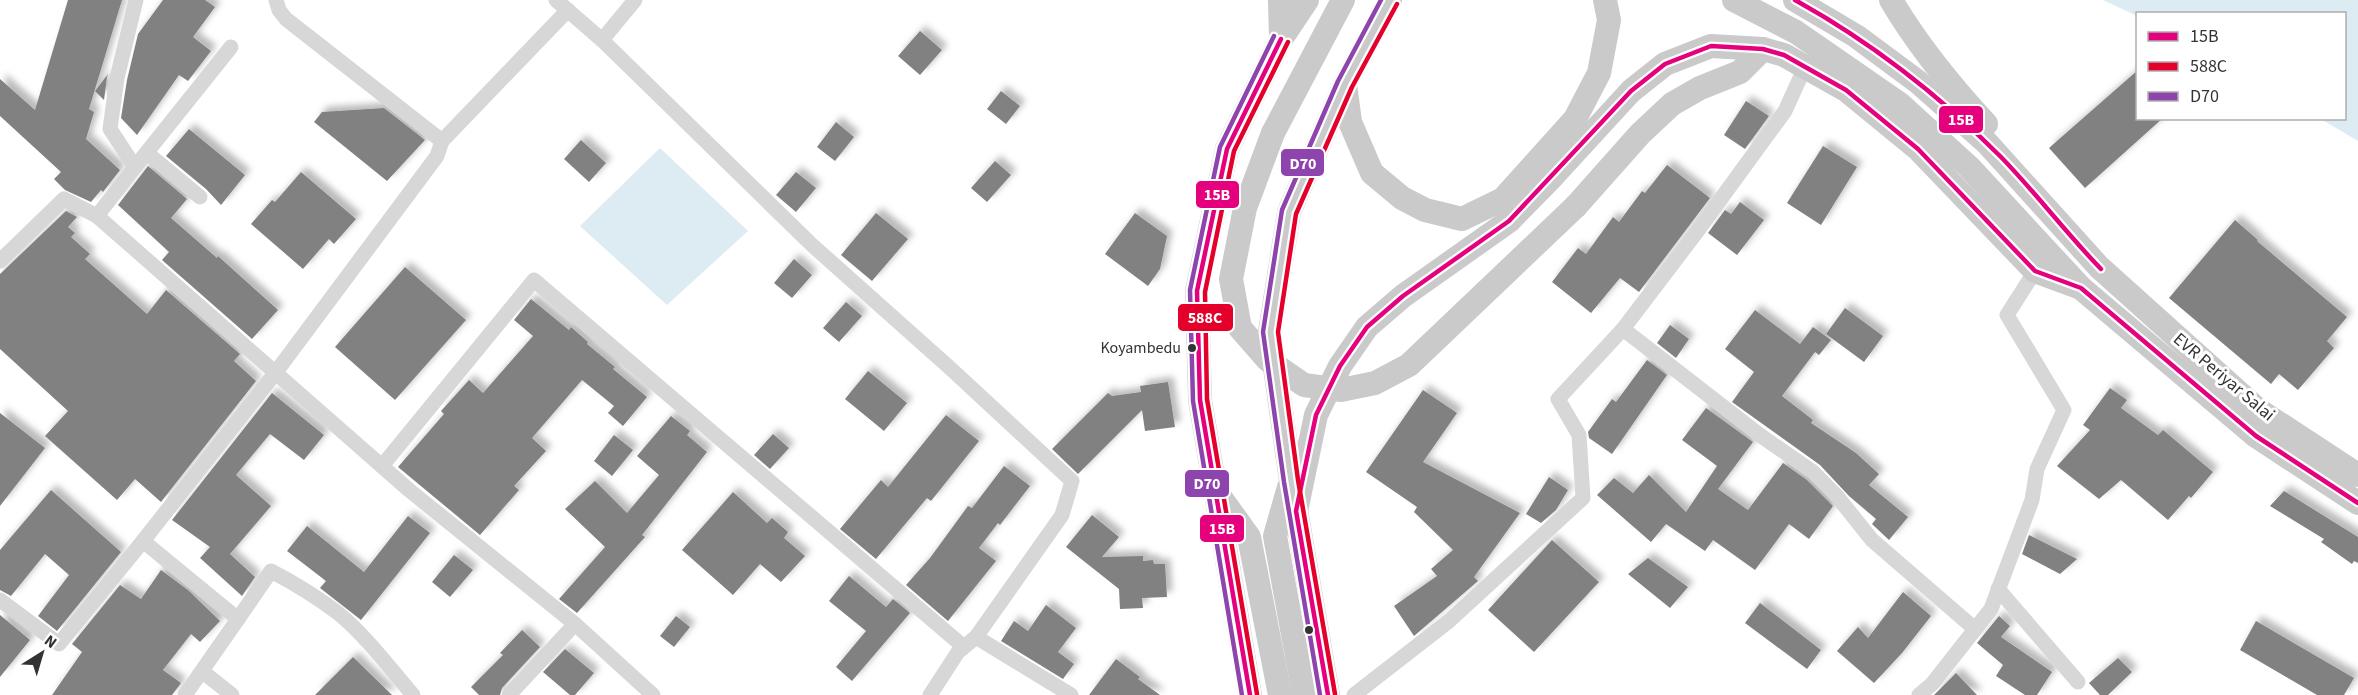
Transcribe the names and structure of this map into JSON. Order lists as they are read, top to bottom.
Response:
{
  "streets": {
    "main road": ["EVR Periyar Salai"]
  },
  "places": ["Koyambedu"],
  "lines": ["transit line 15B", "transit line D70", "transit line 588C"],
  "legend": ["15B", "588C", "D70"],
  "north": "top right"
}
